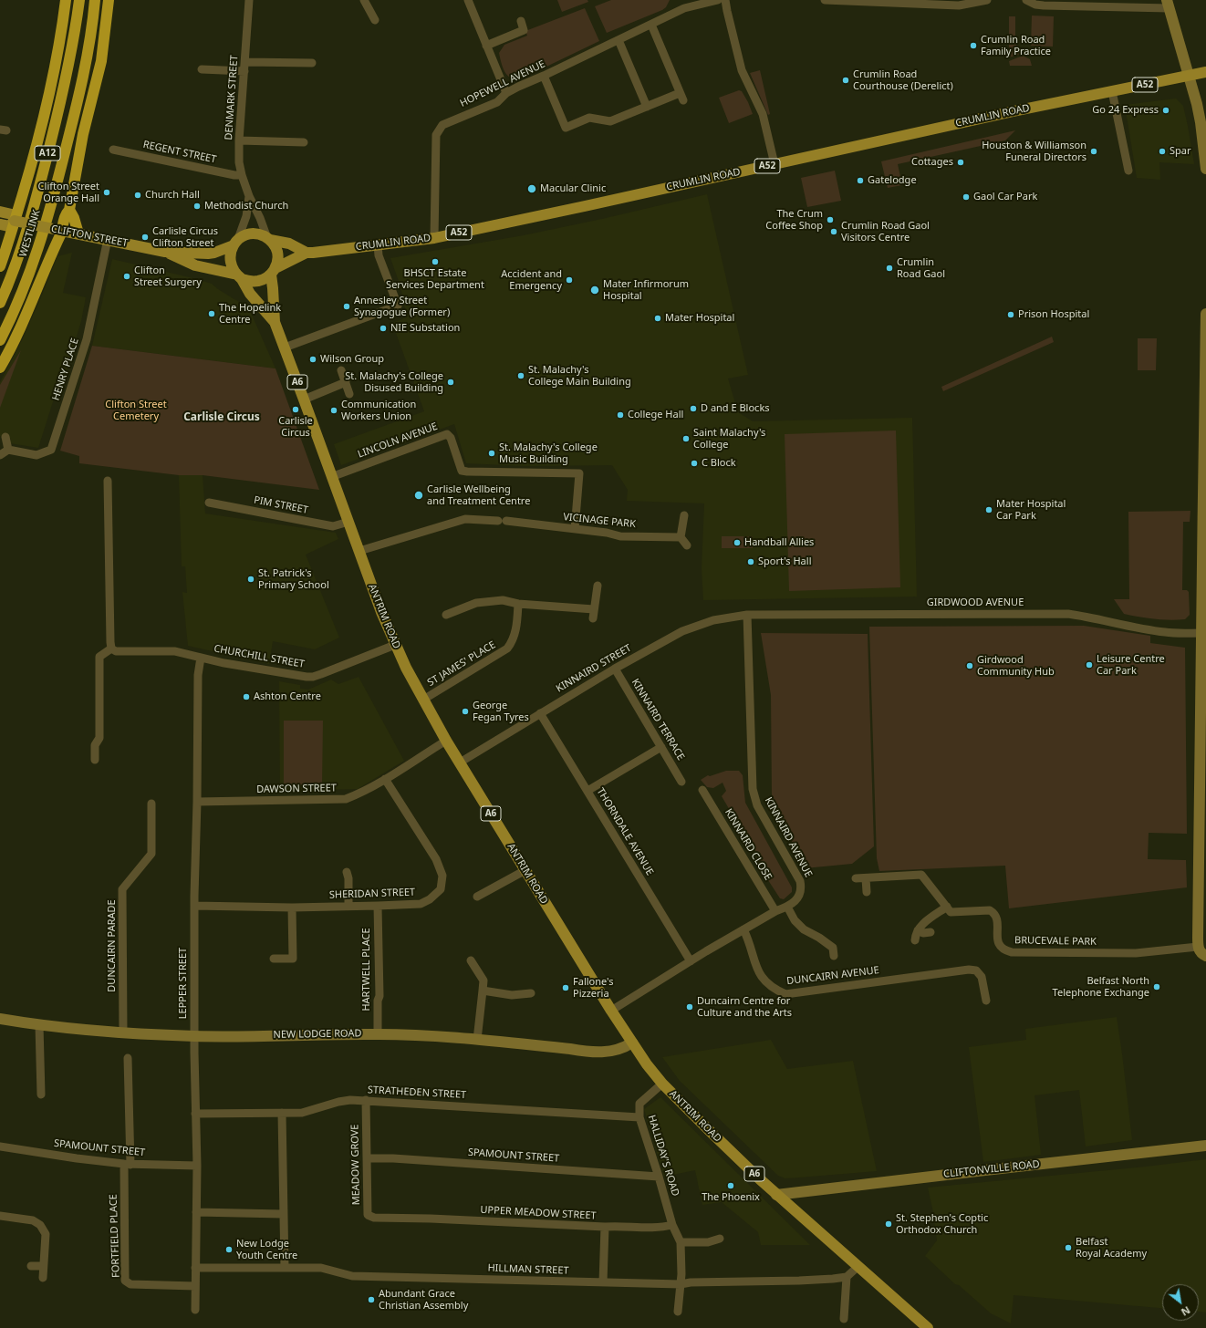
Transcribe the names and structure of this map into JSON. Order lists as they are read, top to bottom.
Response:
{
  "streets": {
    "highway": ["A12", "WESTLINK"],
    "main road": [
      "A52",
      "CRUMLIN ROAD",
      "CLIFTON STREET",
      "A6",
      "ANTRIM ROAD"
    ],
    "street": [
      "HOPEWELL AVENUE",
      "DENMARK STREET",
      "REGENT STREET",
      "HENRY PLACE",
      "LINCOLN AVENUE",
      "PIM STREET",
      "VICINAGE PARK",
      "GIRDWOOD AVENUE",
      "CHURCHILL STREET",
      "ST JAMES' PLACE",
      "KINNAIRD STREET",
      "KINNAIRD TERRACE",
      "DAWSON STREET",
      "THORNDALE AVENUE",
      "KINNAIRD AVENUE",
      "KINNAIRD CLOSE",
      "SHERIDAN STREET",
      "BRUCEVALE PARK",
      "DUNCAIRN PARADE",
      "HARTWELL PLACE",
      "DUNCAIRN AVENUE",
      "LEPPER STREET",
      "NEW LODGE ROAD",
      "STRATHEDEN STREET",
      "SPAMOUNT STREET",
      "HALLIDAY'S ROAD",
      "MEADOW GROVE",
      "CLIFTONVILLE ROAD",
      "UPPER MEADOW STREET",
      "FORTFIELD PLACE",
      "HILLMAN STREET"
    ]
  },
  "crossings": [
    ["HOPEWELL AVENUE", "CRUMLIN ROAD"],
    ["DENMARK STREET", "CRUMLIN ROAD"],
    ["DENMARK STREET", "REGENT STREET"],
    ["DENMARK STREET", "CLIFTON STREET"],
    ["DENMARK STREET", "A6"],
    ["DENMARK STREET", "ANTRIM ROAD"],
    ["CRUMLIN ROAD", "CLIFTON STREET"],
    ["CRUMLIN ROAD", "A6"],
    ["CRUMLIN ROAD", "ANTRIM ROAD"],
    ["CLIFTON STREET", "HENRY PLACE"],
    ["CLIFTON STREET", "A6"],
    ["CLIFTON STREET", "ANTRIM ROAD"],
    ["A6", "ANTRIM ROAD"],
    ["LINCOLN AVENUE", "VICINAGE PARK"],
    ["LINCOLN AVENUE", "ANTRIM ROAD"],
    ["PIM STREET", "ANTRIM ROAD"],
    ["VICINAGE PARK", "ANTRIM ROAD"],
    ["GIRDWOOD AVENUE", "KINNAIRD STREET"],
    ["GIRDWOOD AVENUE", "KINNAIRD AVENUE"],
    ["ANTRIM ROAD", "CHURCHILL STREET"],
    ["ANTRIM ROAD", "ST JAMES' PLACE"],
    ["ANTRIM ROAD", "KINNAIRD STREET"],
    ["ANTRIM ROAD", "DAWSON STREET"],
    ["ANTRIM ROAD", "NEW LODGE ROAD"],
    ["ANTRIM ROAD", "HALLIDAY'S ROAD"],
    ["ANTRIM ROAD", "CLIFTONVILLE ROAD"],
    ["CHURCHILL STREET", "LEPPER STREET"],
    ["KINNAIRD STREET", "KINNAIRD TERRACE"],
    ["KINNAIRD STREET", "THORNDALE AVENUE"],
    ["KINNAIRD STREET", "KINNAIRD AVENUE"],
    ["DAWSON STREET", "SHERIDAN STREET"],
    ["DAWSON STREET", "LEPPER STREET"],
    ["KINNAIRD AVENUE", "KINNAIRD CLOSE"],
    ["KINNAIRD AVENUE", "DUNCAIRN AVENUE"],
    ["SHERIDAN STREET", "HARTWELL PLACE"],
    ["SHERIDAN STREET", "LEPPER STREET"],
    ["DUNCAIRN PARADE", "NEW LODGE ROAD"],
    ["HARTWELL PLACE", "NEW LODGE ROAD"],
    ["LEPPER STREET", "NEW LODGE ROAD"],
    ["LEPPER STREET", "STRATHEDEN STREET"],
    ["LEPPER STREET", "SPAMOUNT STREET"],
    ["LEPPER STREET", "FORTFIELD PLACE"],
    ["LEPPER STREET", "HILLMAN STREET"],
    ["STRATHEDEN STREET", "HALLIDAY'S ROAD"],
    ["STRATHEDEN STREET", "MEADOW GROVE"],
    ["SPAMOUNT STREET", "HALLIDAY'S ROAD"],
    ["SPAMOUNT STREET", "MEADOW GROVE"],
    ["SPAMOUNT STREET", "FORTFIELD PLACE"],
    ["HALLIDAY'S ROAD", "UPPER MEADOW STREET"],
    ["HALLIDAY'S ROAD", "HILLMAN STREET"],
    ["MEADOW GROVE", "UPPER MEADOW STREET"]
  ],
  "districts": ["Carlisle Circus"],
  "parks": ["Clifton Street Cemetery"],
  "places": [
    "Crumlin Road Family Practice",
    "Crumlin Road Courthouse (Derelict)",
    "Go 24 Express",
    "Houston & Williamson Funeral Directors",
    "Spar",
    "Cottages",
    "Gatelodge",
    "Macular Clinic",
    "Clifton Street Orange Hall",
    "Church Hall",
    "Gaol Car Park",
    "Methodist Church",
    "The Crum Coffee Shop",
    "Crumlin Road Gaol Visitors Centre",
    "Carlisle Circus Clifton Street",
    "BHSCT Estate Services Department",
    "Crumlin Road Gaol",
    "Clifton Street Surgery",
    "Accident and Emergency",
    "Mater Infirmorum Hospital",
    "Annesley Street Synagogue (Former)",
    "The Hopelink Centre",
    "Prison Hospital",
    "Mater Hospital",
    "NIE Substation",
    "Wilson Group",
    "St. Malachy's College Main Building",
    "St. Malachy's College Disused Building",
    "D and E Blocks",
    "Carlisle Circus",
    "Communication Workers Union",
    "College Hall",
    "Saint Malachy's College",
    "St. Malachy's College Music Building",
    "C Block",
    "Carlisle Wellbeing and Treatment Centre",
    "Mater Hospital Car Park",
    "Handball Allies",
    "Sport's Hall",
    "St. Patrick's Primary School",
    "Leisure Centre Car Park",
    "Girdwood Community Hub",
    "Ashton Centre",
    "George Fegan Tyres",
    "Belfast North Telephone Exchange",
    "Fallone's Pizzeria",
    "Duncairn Centre for Culture and the Arts",
    "The Phoenix",
    "St. Stephen's Coptic Orthodox Church",
    "Belfast Royal Academy",
    "New Lodge Youth Centre",
    "Abundant Grace Christian Assembly"
  ],
  "north": "bottom right"
}
